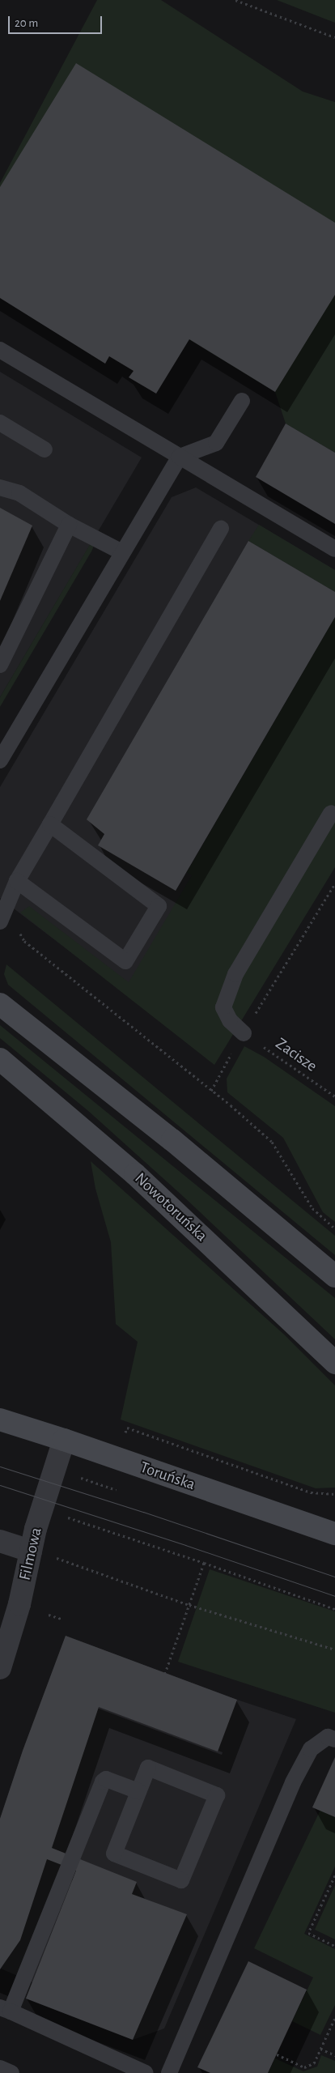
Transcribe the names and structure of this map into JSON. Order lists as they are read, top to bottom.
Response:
{
  "streets": {
    "main road": ["Nowotoruńska", "Toruńska"],
    "street": ["Filmowa"],
    "path": ["Zacisze"]
  },
  "crossings": [
    ["Toruńska", "Filmowa"]
  ],
  "scale_bar": "20 m"
}
